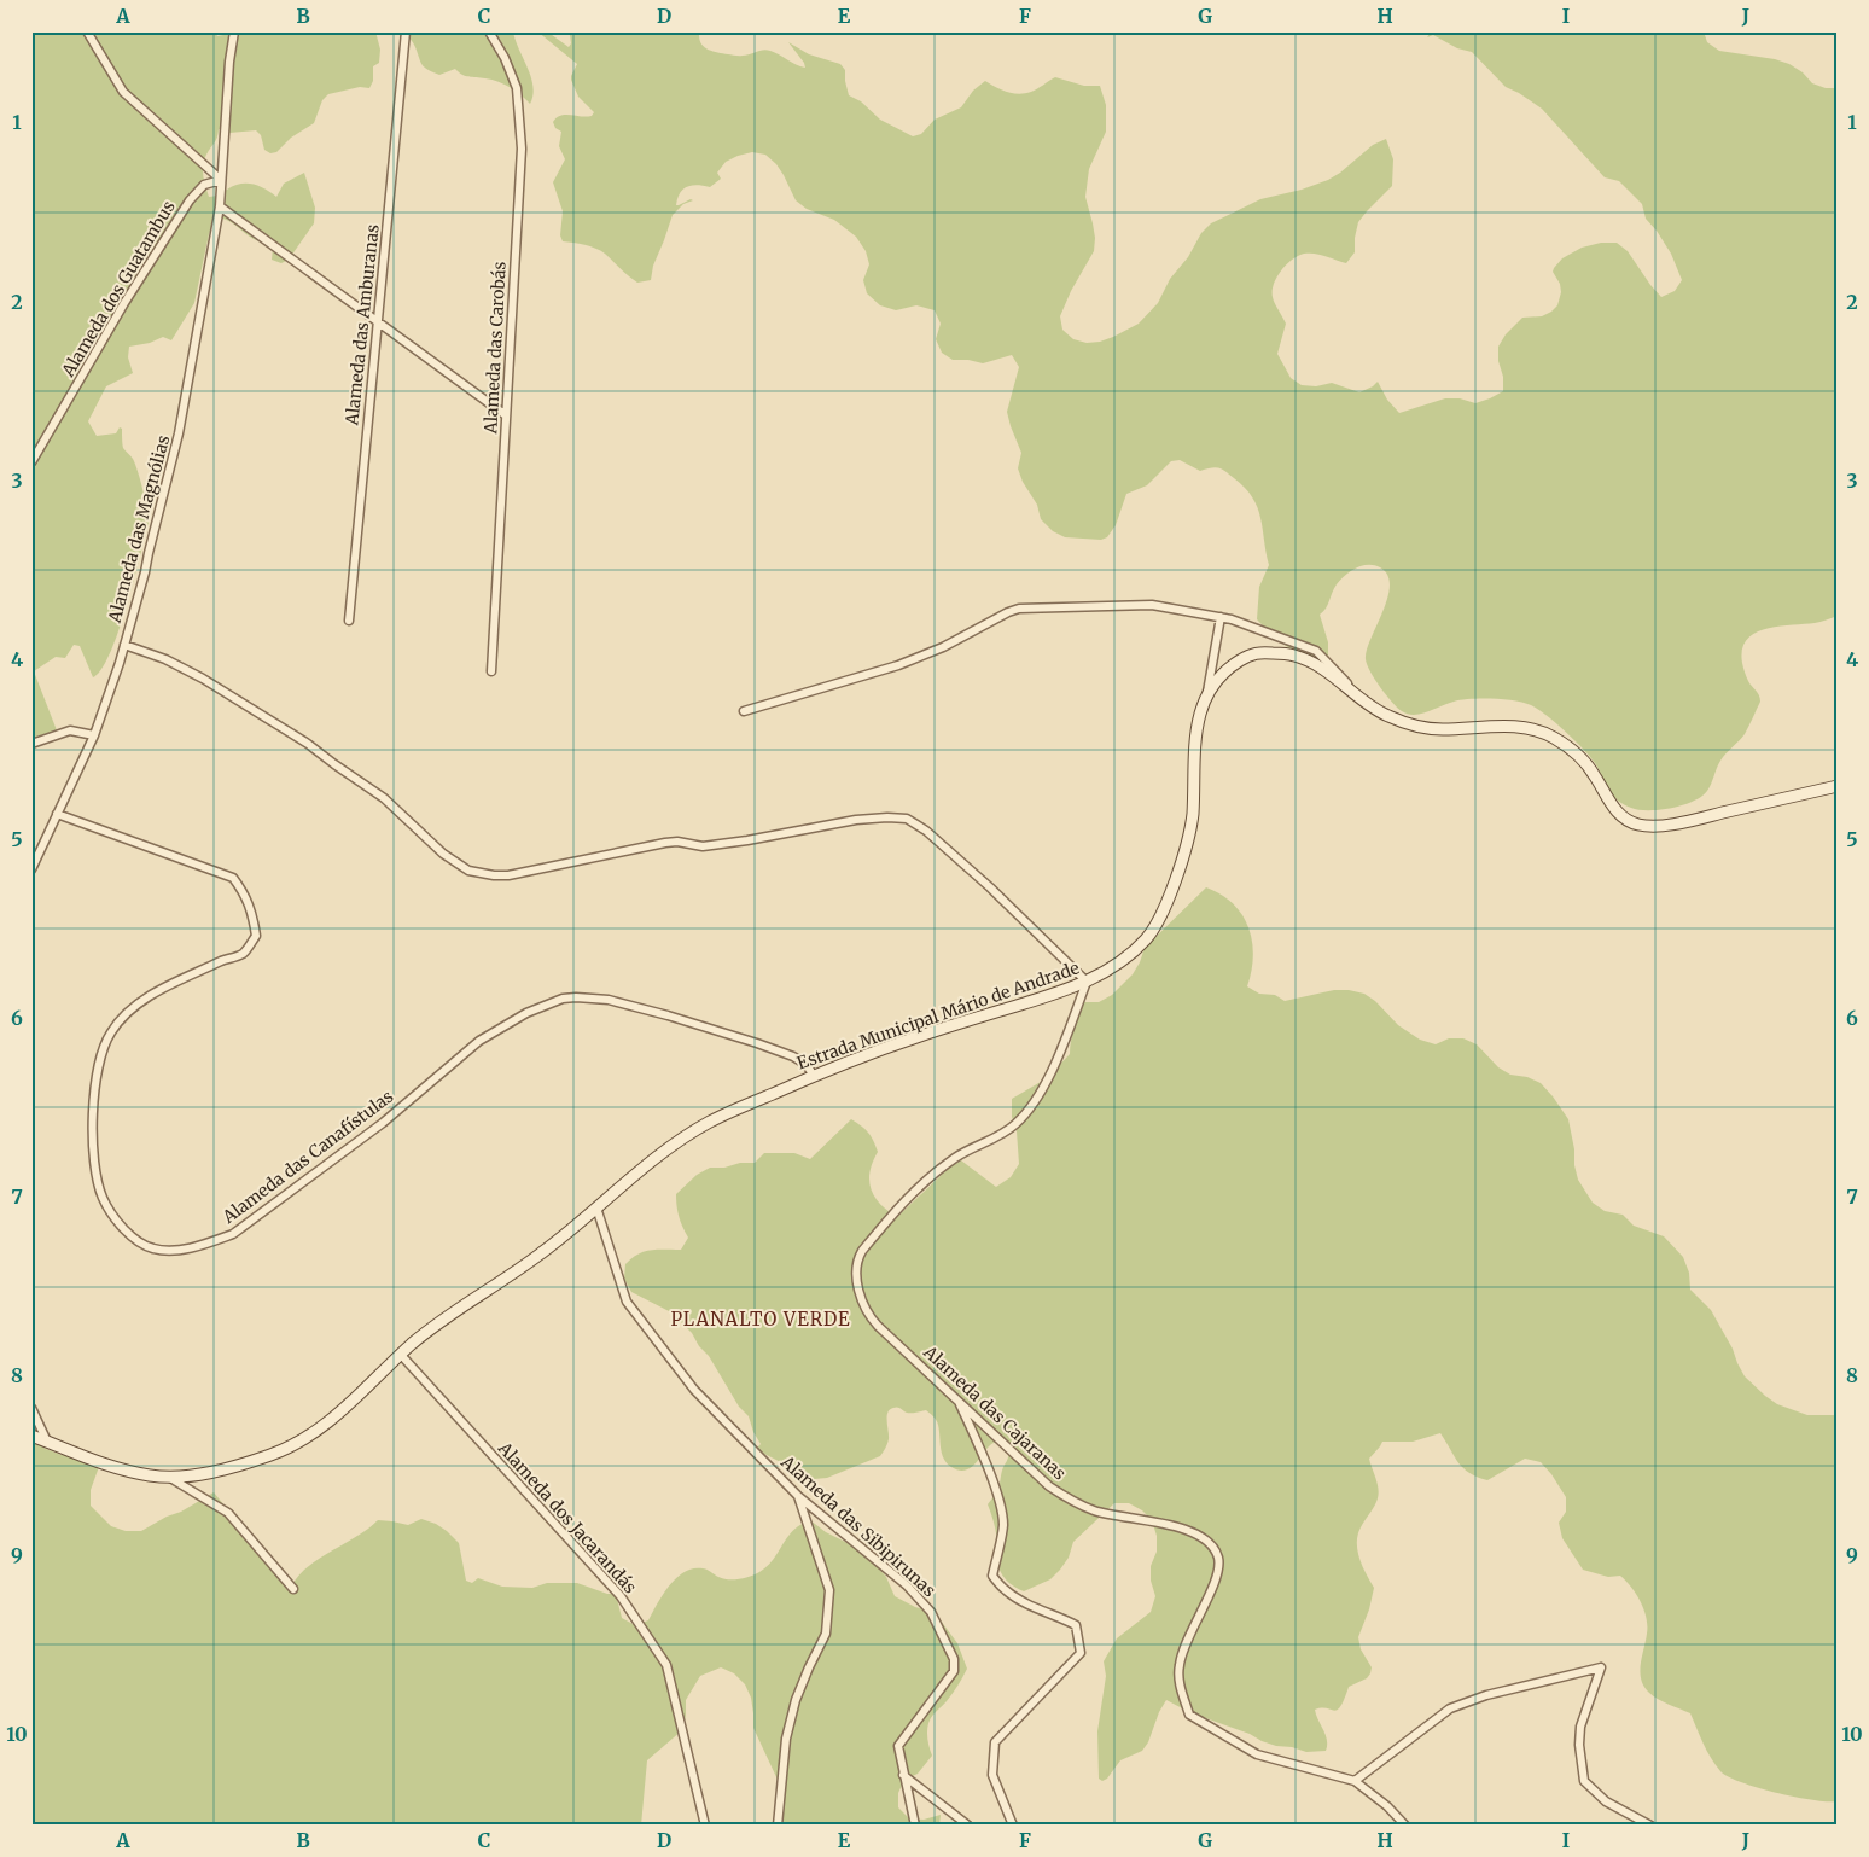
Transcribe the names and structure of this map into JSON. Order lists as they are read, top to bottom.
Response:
{
  "streets": {
    "street": [
      "Alameda dos Guatambus",
      "Alameda das Amburanas",
      "Alameda das Carobás",
      "Alameda das Magnólias",
      "Estrada Municipal Mário de Andrade",
      "Alameda das Canafístulas",
      "Alameda das Cajaranas",
      "Alameda dos Jacarandás",
      "Alameda das Sibipirunas"
    ]
  },
  "crossings": [
    ["Alameda dos Guatambus", "Alameda das Magnólias"],
    ["Alameda das Magnólias", "Alameda das Canafístulas"],
    ["Estrada Municipal Mário de Andrade", "Alameda das Canafístulas"],
    ["Estrada Municipal Mário de Andrade", "Alameda das Cajaranas"],
    ["Estrada Municipal Mário de Andrade", "Alameda dos Jacarandás"],
    ["Estrada Municipal Mário de Andrade", "Alameda das Sibipirunas"]
  ],
  "districts": ["PLANALTO VERDE"],
  "grid": {
    "columns": [
      "A",
      "B",
      "C",
      "D",
      "E",
      "F",
      "G",
      "H",
      "I",
      "J"
    ],
    "rows": [
      "1",
      "2",
      "3",
      "4",
      "5",
      "6",
      "7",
      "8",
      "9",
      "10"
    ]
  }
}
